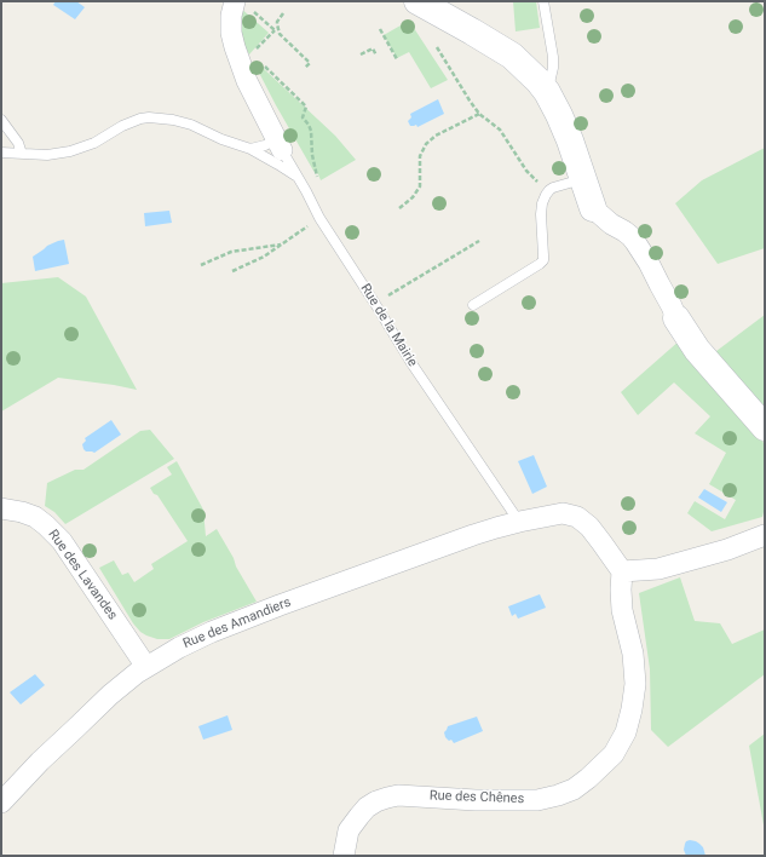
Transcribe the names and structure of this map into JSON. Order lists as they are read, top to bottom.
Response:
{
  "streets": {
    "street": [
      "Rue de la Mairie",
      "Rue des Lavandes",
      "Rue des Amandiers",
      "Rue des Chênes"
    ]
  },
  "crossings": [
    ["Rue de la Mairie", "Rue des Amandiers"],
    ["Rue des Lavandes", "Rue des Amandiers"]
  ]
}
